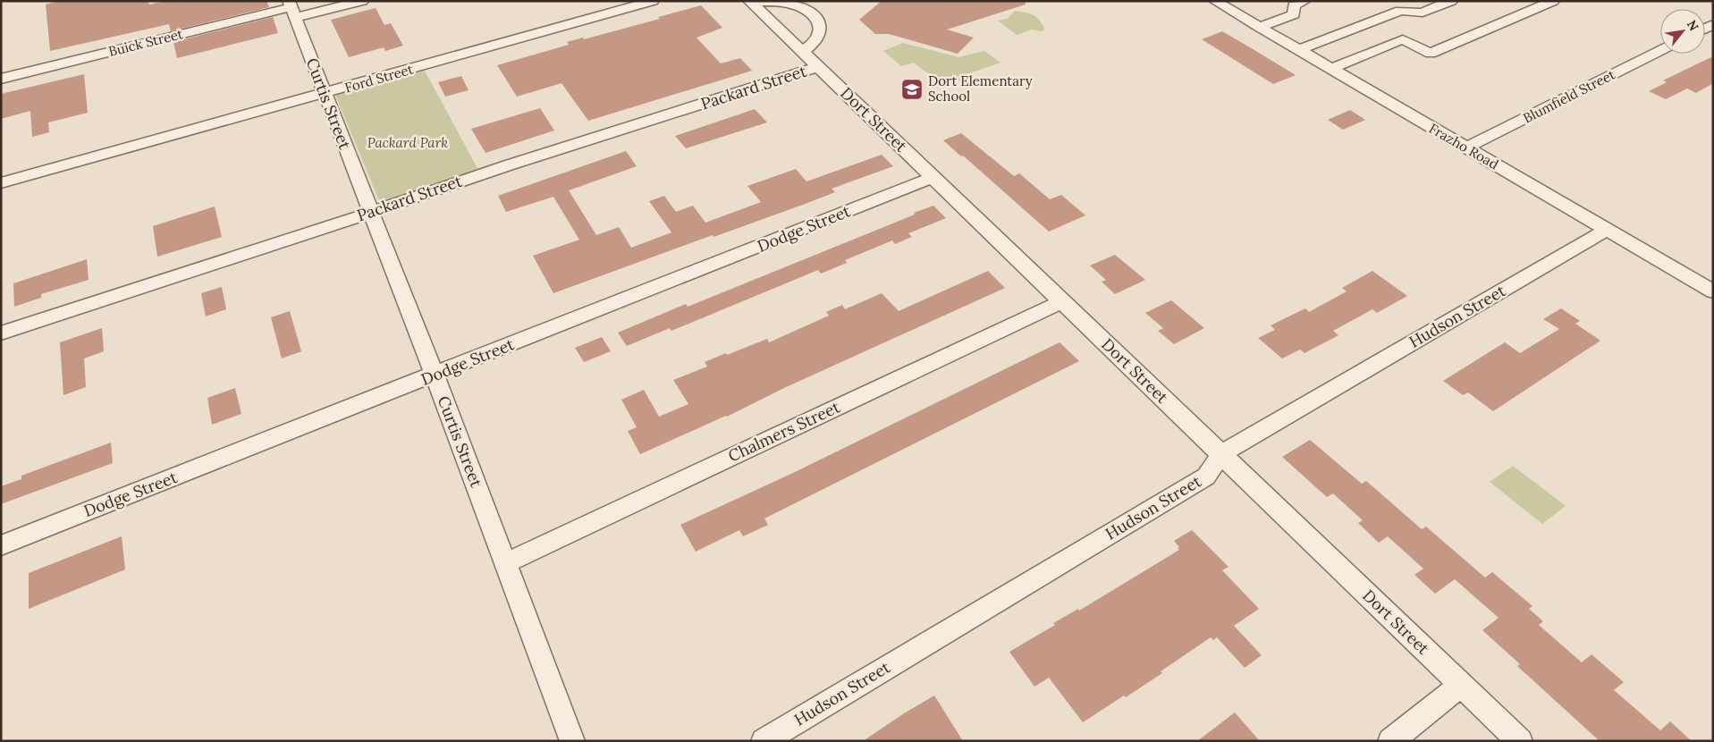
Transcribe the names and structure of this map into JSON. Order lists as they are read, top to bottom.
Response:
{
  "streets": {
    "street": [
      "Buick Street",
      "Ford Street",
      "Packard Street",
      "Blumfield Street",
      "Curtis Street",
      "Dort Street",
      "Frazho Road",
      "Dodge Street",
      "Hudson Street",
      "Chalmers Street"
    ]
  },
  "crossings": [
    ["Buick Street", "Curtis Street"],
    ["Ford Street", "Curtis Street"],
    ["Packard Street", "Curtis Street"],
    ["Packard Street", "Dort Street"],
    ["Blumfield Street", "Frazho Road"],
    ["Curtis Street", "Dodge Street"],
    ["Curtis Street", "Chalmers Street"],
    ["Dort Street", "Dodge Street"],
    ["Dort Street", "Hudson Street"],
    ["Dort Street", "Chalmers Street"],
    ["Frazho Road", "Hudson Street"]
  ],
  "parks": ["Packard Park"],
  "places": {
    "school or university": ["Dort Elementary School"]
  },
  "north": "top right"
}
